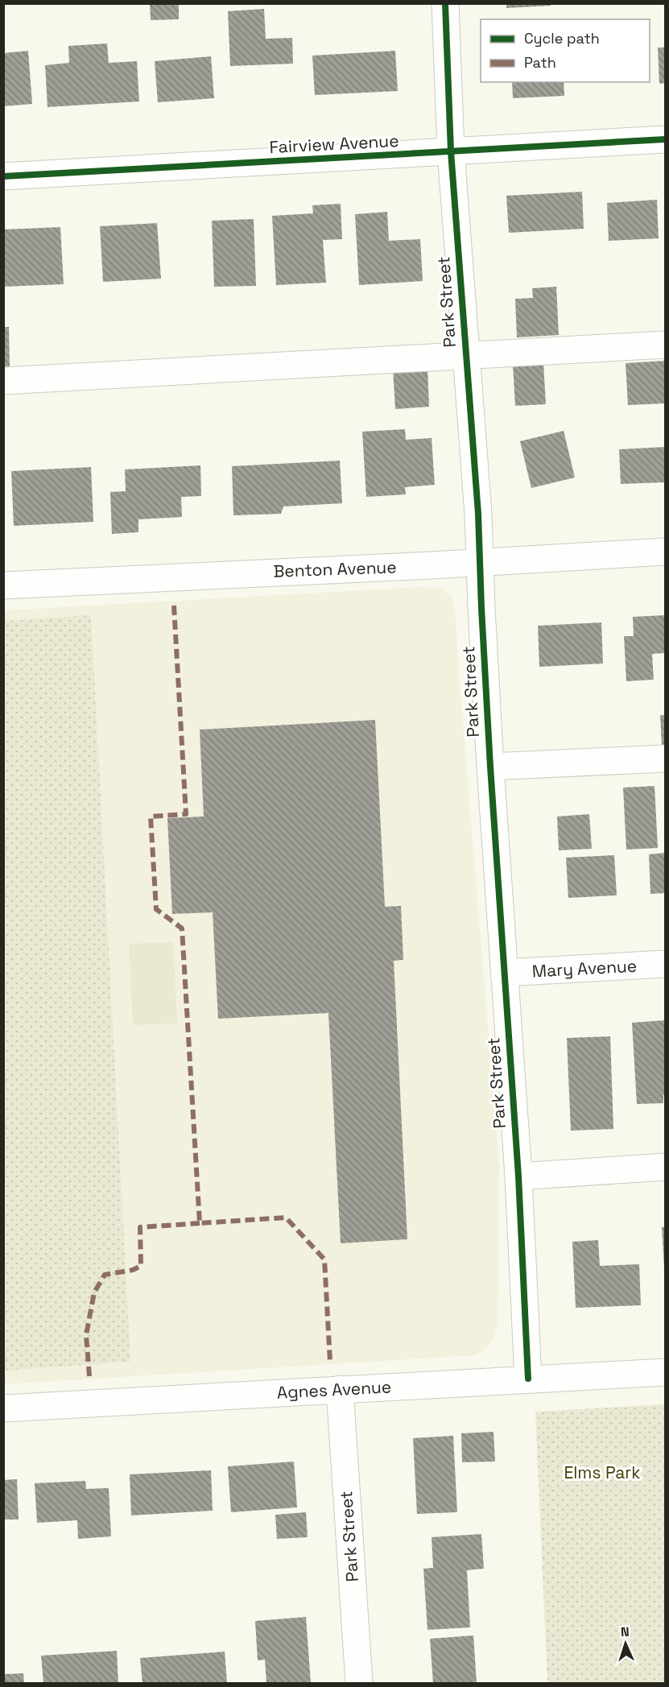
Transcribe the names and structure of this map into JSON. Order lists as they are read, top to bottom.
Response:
{
  "streets": {
    "street": [
      "Fairview Avenue",
      "Park Street",
      "Benton Avenue",
      "Mary Avenue",
      "Agnes Avenue"
    ]
  },
  "crossings": [
    ["Fairview Avenue", "Park Street"],
    ["Park Street", "Benton Avenue"],
    ["Park Street", "Mary Avenue"],
    ["Park Street", "Agnes Avenue"]
  ],
  "parks": ["Elms Park"],
  "legend": ["Cycle path", "Path"],
  "north": "top"
}
